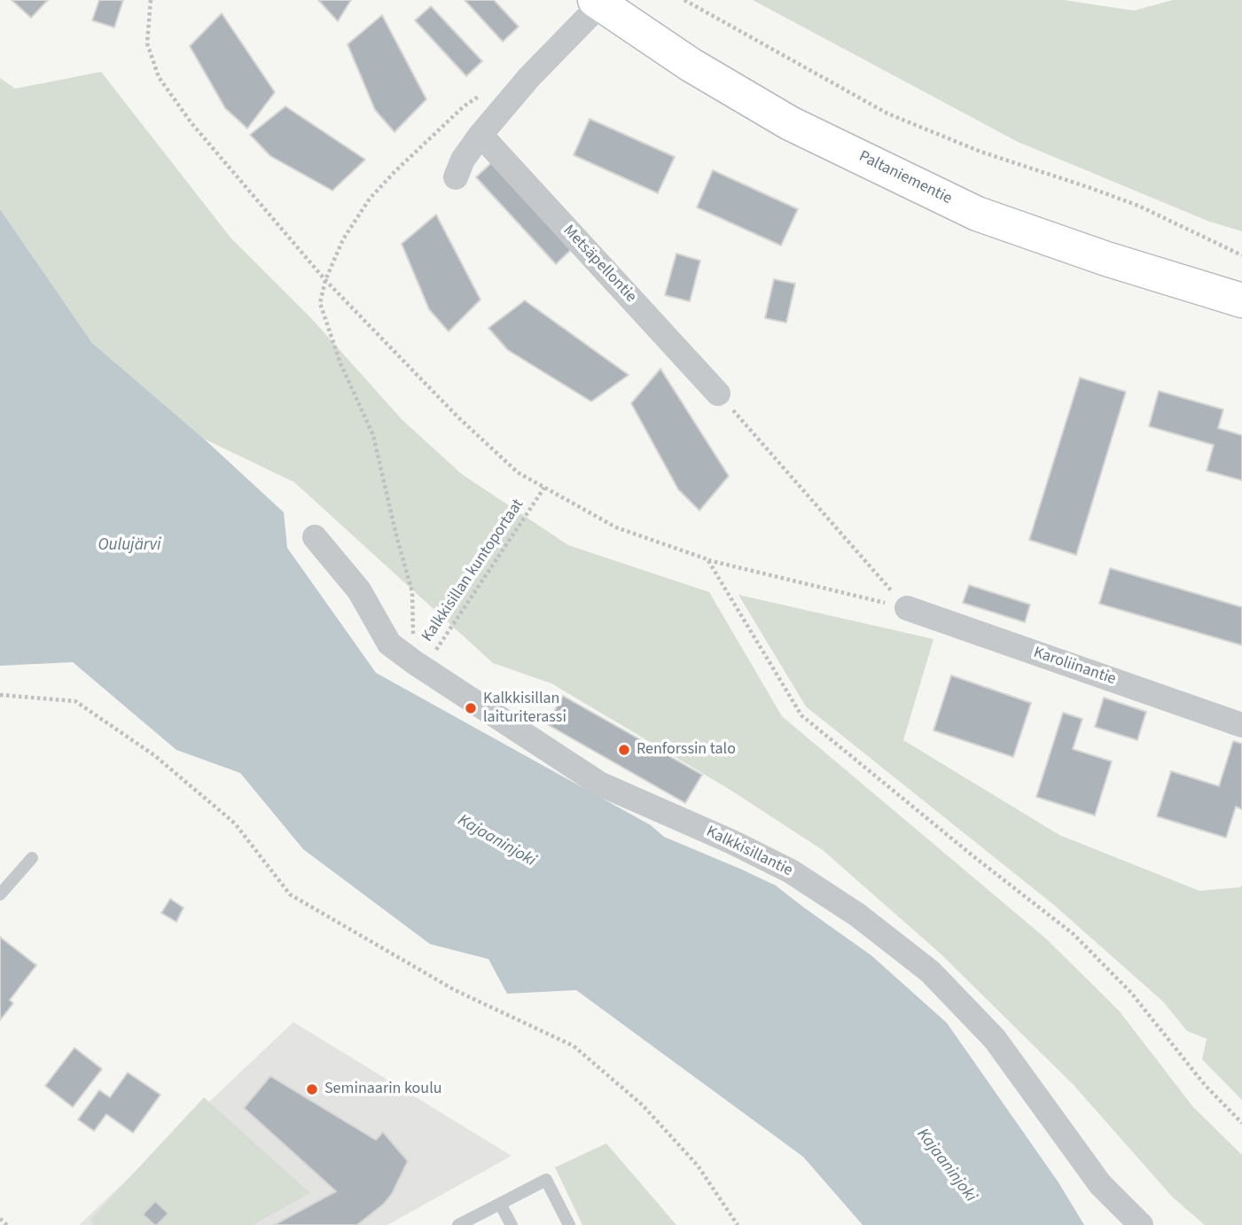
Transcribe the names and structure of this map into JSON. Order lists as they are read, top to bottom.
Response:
{
  "streets": {
    "street": [
      "Paltaniementie",
      "Metsäpellontie",
      "Karoliinantie",
      "Kalkkisillantie"
    ],
    "path": ["Kalkkisillan kuntoportaat"]
  },
  "crossings": [
    ["Kalkkisillan kuntoportaat", "Kalkkisillantie"]
  ],
  "water": ["Oulujärvi", "Kajaaninjoki"],
  "places": ["Kalkkisillan laituriterassi", "Renforssin talo", "Seminaarin koulu"]
}
